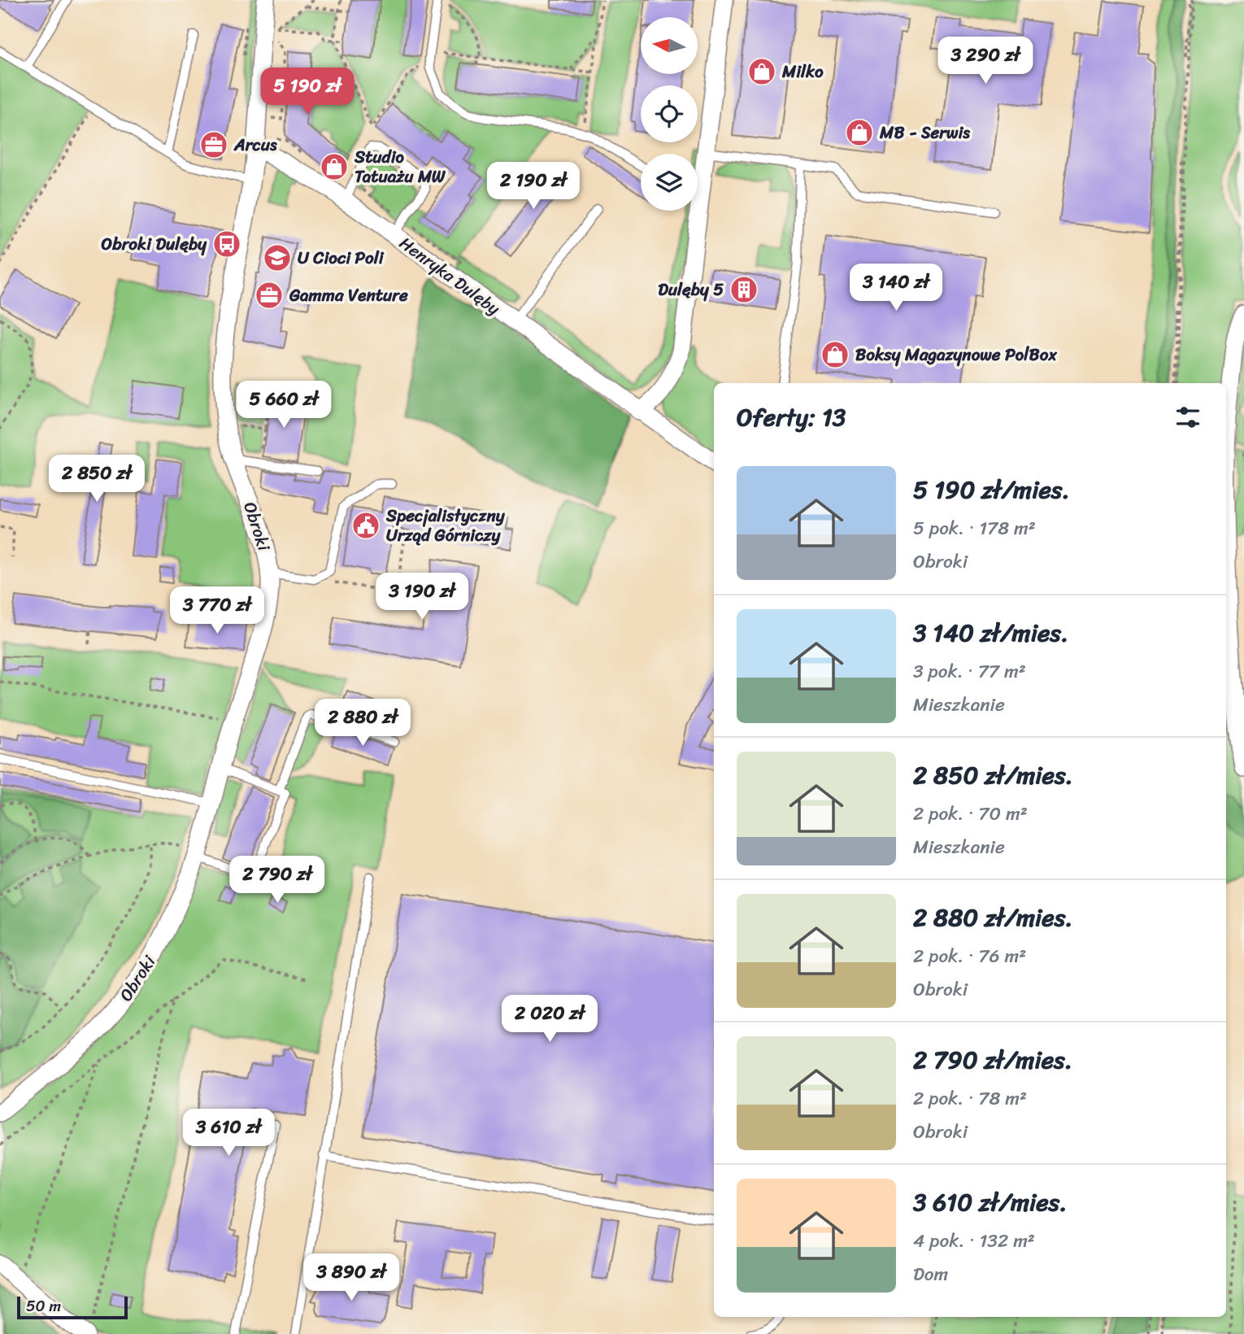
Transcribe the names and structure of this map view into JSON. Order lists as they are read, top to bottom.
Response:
{
  "streets": {
    "street": ["Henryka Dulęby", "Obroki"]
  },
  "crossings": [
    ["Henryka Dulęby", "Obroki"]
  ],
  "places": {
    "shop": [
      "Milko",
      "MB - Serwis",
      "Studio Tatuażu MW",
      "Boksy Magazynowe PolBox"
    ],
    "office": ["Arcus", "Gamma Venture"],
    "bus stop": ["Obroki Dulęby"],
    "school or university": ["U Cioci Poli"],
    "building": ["Dulęby 5"],
    "public building": ["Specjalistyczny Urząd Górniczy"]
  },
  "scale_bar": "50 m",
  "north": "left",
  "page": {
    "price": [
      "3 290 zł",
      "5 190 zł",
      "2 190 zł",
      "3 140 zł",
      "5 660 zł",
      "2 850 zł",
      "3 190 zł",
      "3 770 zł",
      "2 880 zł",
      "2 790 zł",
      "2 020 zł",
      "3 610 zł",
      "3 890 zł"
    ],
    "heading": "Oferty: 13",
    "list": [
      {
        "name": "5 190 zł/mies.",
        "note": "5 pok. · 178 m² · Obroki"
      },
      {
        "name": "3 140 zł/mies.",
        "note": "3 pok. · 77 m² · Mieszkanie"
      },
      {
        "name": "2 850 zł/mies.",
        "note": "2 pok. · 70 m² · Mieszkanie"
      },
      {
        "name": "2 880 zł/mies.",
        "note": "2 pok. · 76 m² · Obroki"
      },
      {
        "name": "2 790 zł/mies.",
        "note": "2 pok. · 78 m² · Obroki"
      },
      {
        "name": "3 610 zł/mies.",
        "note": "4 pok. · 132 m² · Dom"
      }
    ],
    "scale": "50 m"
  }
}
